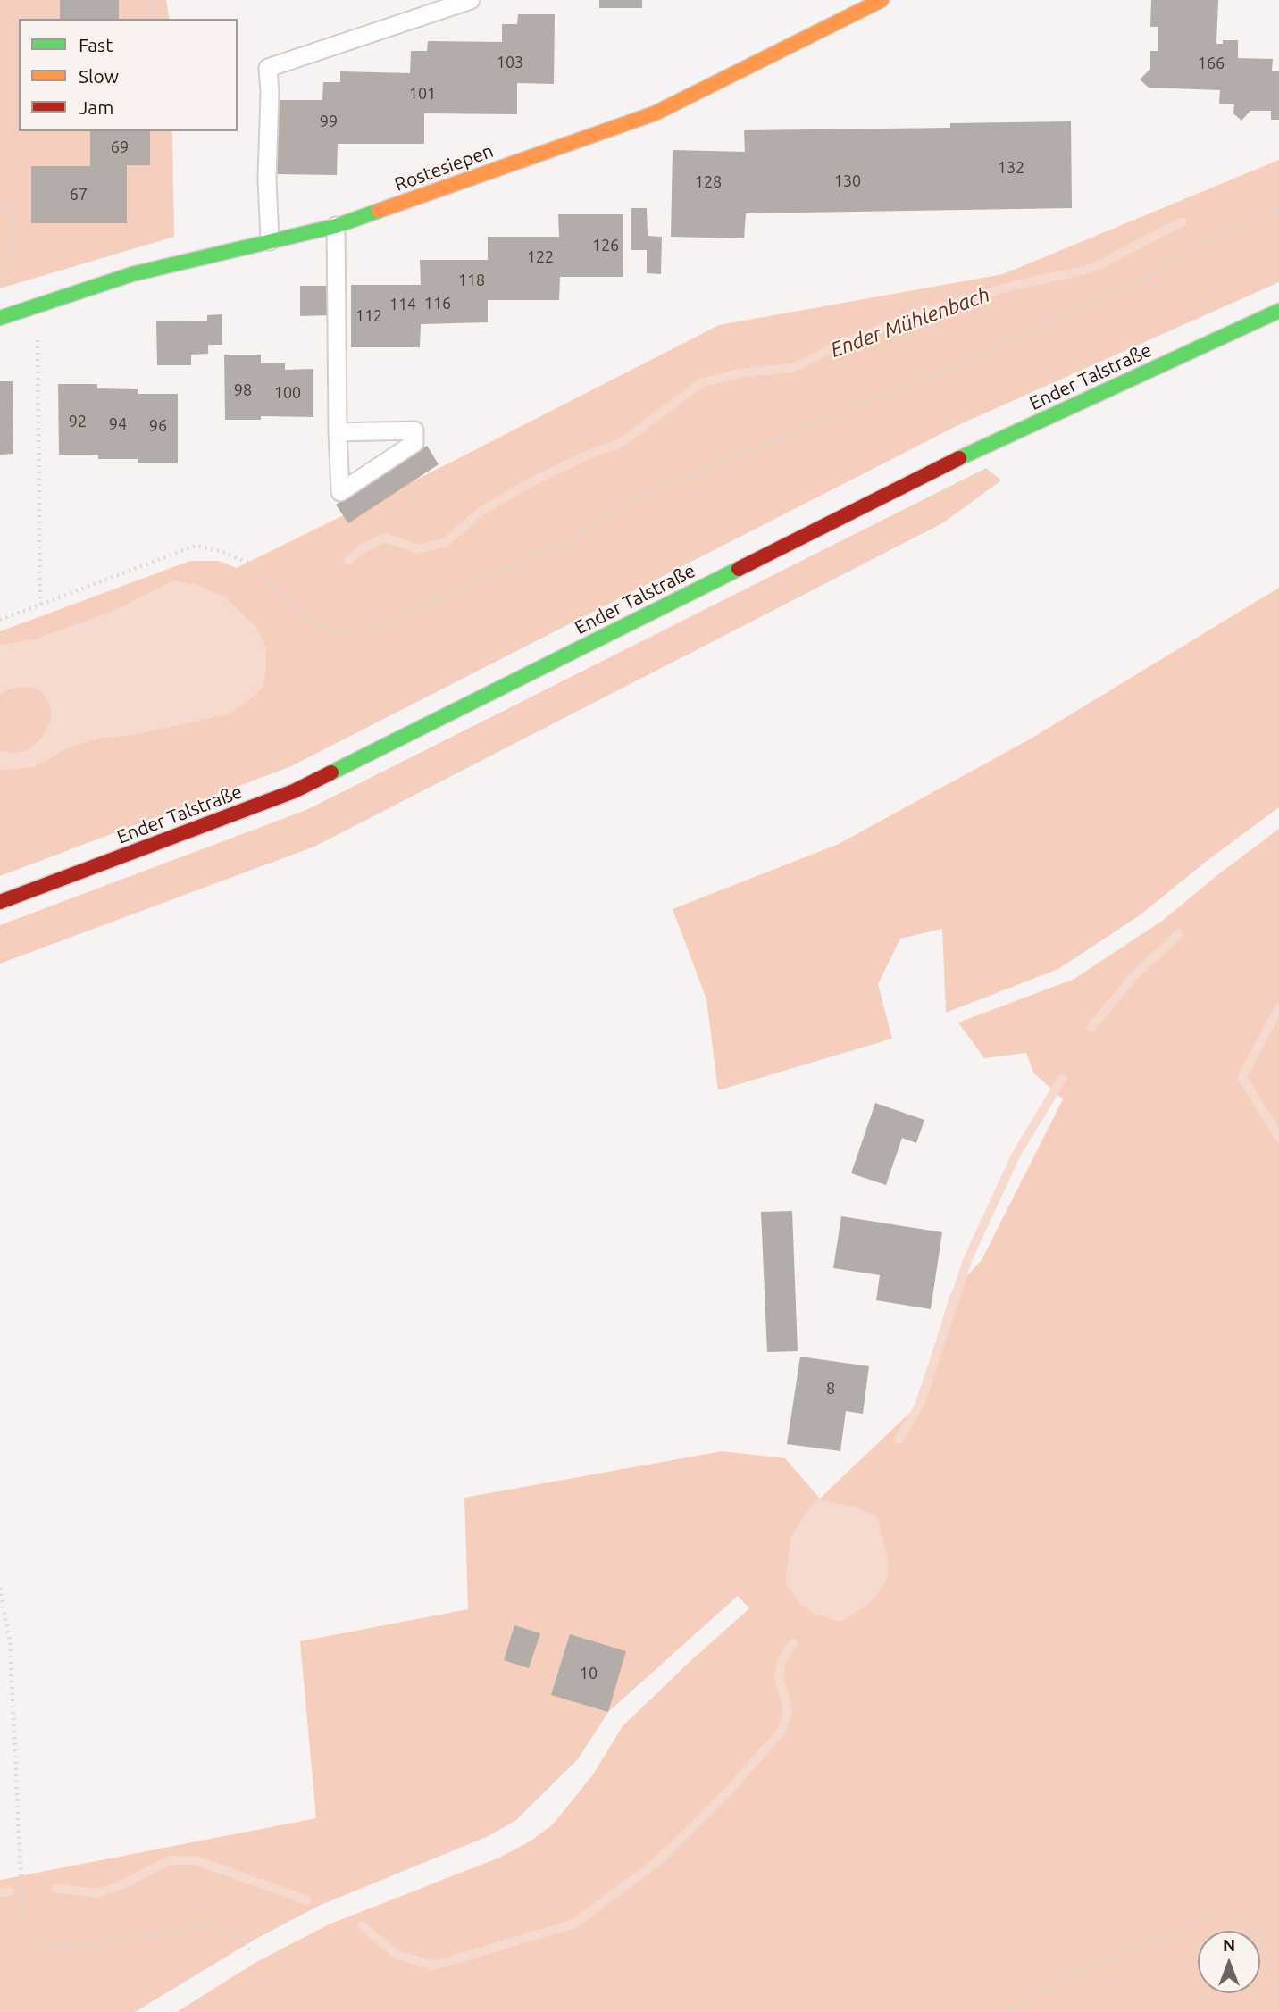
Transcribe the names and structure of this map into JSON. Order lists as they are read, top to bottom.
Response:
{
  "streets": {
    "main road": ["Rostesiepen", "Ender Talstraße"]
  },
  "water": ["Ender Mühlenbach"],
  "house_numbers": [
    "103",
    "166",
    "101",
    "99",
    "69",
    "132",
    "130",
    "128",
    "67",
    "126",
    "122",
    "118",
    "116",
    "114",
    "112",
    "98",
    "100",
    "92",
    "94",
    "96",
    "8",
    "10"
  ],
  "legend": ["Fast", "Slow", "Jam"],
  "north": "top"
}
